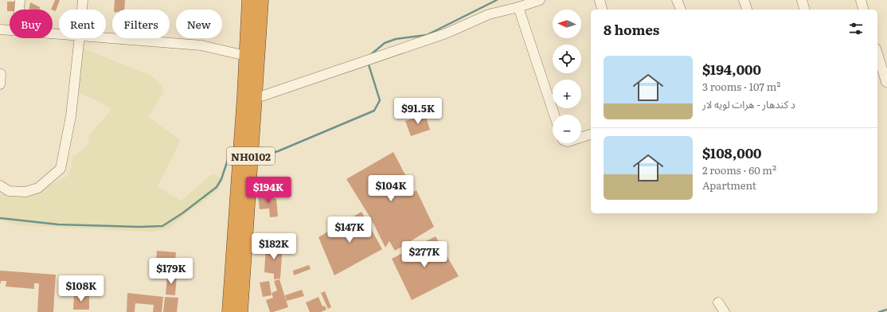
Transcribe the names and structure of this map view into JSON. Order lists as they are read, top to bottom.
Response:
{
  "streets": {
    "highway": ["NH0102"]
  },
  "north": "left",
  "page": {
    "map_buttons": ["+", "−"],
    "chip": [
      "Buy",
      "Rent",
      "Filters",
      "New"
    ],
    "heading": "8 homes",
    "list": [
      {
        "name": "$194,000",
        "note": "3 rooms · 107 m² · د کندهار - هرات لويه لار"
      },
      {
        "name": "$108,000",
        "note": "2 rooms · 60 m² · Apartment"
      }
    ],
    "price": [
      "$91.5K",
      "$104K",
      "$194K",
      "$147K",
      "$182K",
      "$277K",
      "$179K",
      "$108K"
    ]
  }
}
